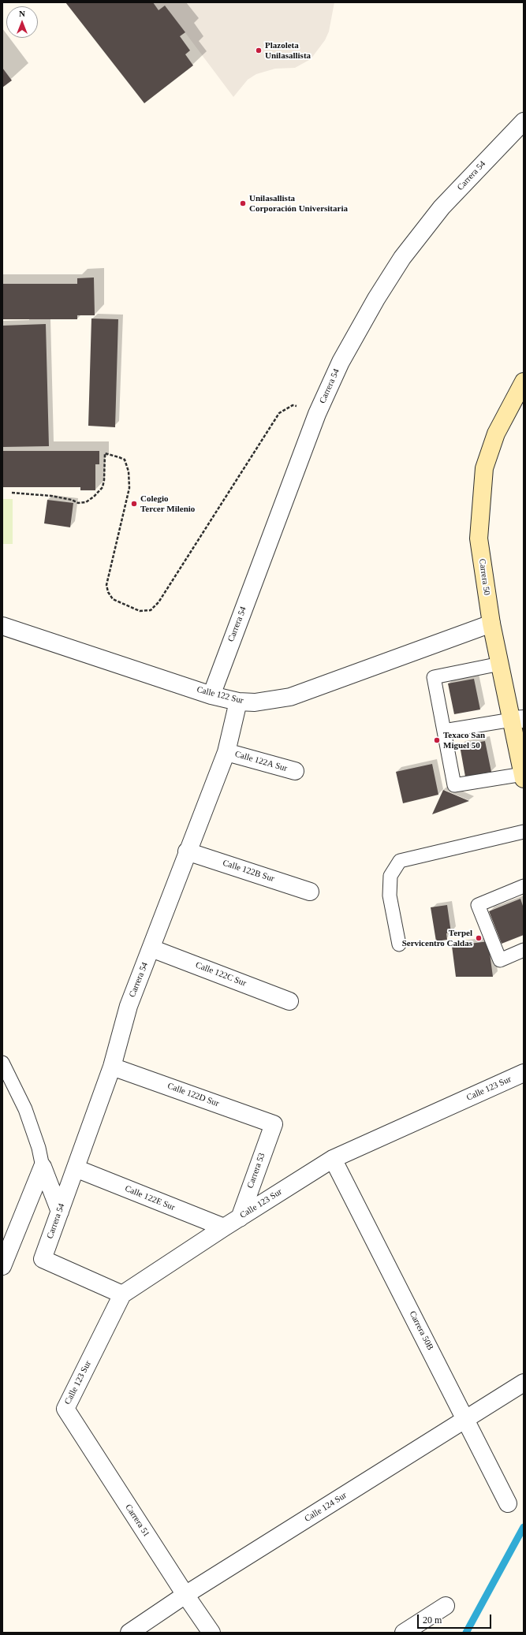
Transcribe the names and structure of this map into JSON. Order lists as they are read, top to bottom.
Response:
{
  "streets": {
    "main road": ["Carrera 50"],
    "street": [
      "Carrera 54",
      "Calle 122 Sur",
      "Calle 122A Sur",
      "Calle 122B Sur",
      "Calle 122C Sur",
      "Calle 123 Sur",
      "Calle 122D Sur",
      "Carrera 53",
      "Calle 122E Sur",
      "Carrera 50B",
      "Calle 124 Sur",
      "Carrera 51"
    ]
  },
  "crossings": [
    ["Carrera 54", "Calle 122 Sur"],
    ["Carrera 54", "Calle 122A Sur"],
    ["Carrera 54", "Calle 122B Sur"],
    ["Carrera 54", "Calle 122C Sur"],
    ["Carrera 54", "Calle 123 Sur"],
    ["Carrera 54", "Calle 122D Sur"],
    ["Carrera 54", "Calle 122E Sur"],
    ["Carrera 50", "Calle 122 Sur"],
    ["Calle 123 Sur", "Carrera 53"],
    ["Calle 123 Sur", "Calle 122E Sur"],
    ["Calle 123 Sur", "Carrera 50B"],
    ["Calle 123 Sur", "Carrera 51"],
    ["Calle 122D Sur", "Carrera 53"],
    ["Carrera 50B", "Calle 124 Sur"],
    ["Calle 124 Sur", "Carrera 51"]
  ],
  "places": [
    "Plazoleta Unilasallista",
    "Unilasallista Corporación Universitaria",
    "Colegio Tercer Milenio",
    "Texaco San Miguel 50",
    "Terpel Servicentro Caldas"
  ],
  "scale_bar": "20 m",
  "north": "top"
}
